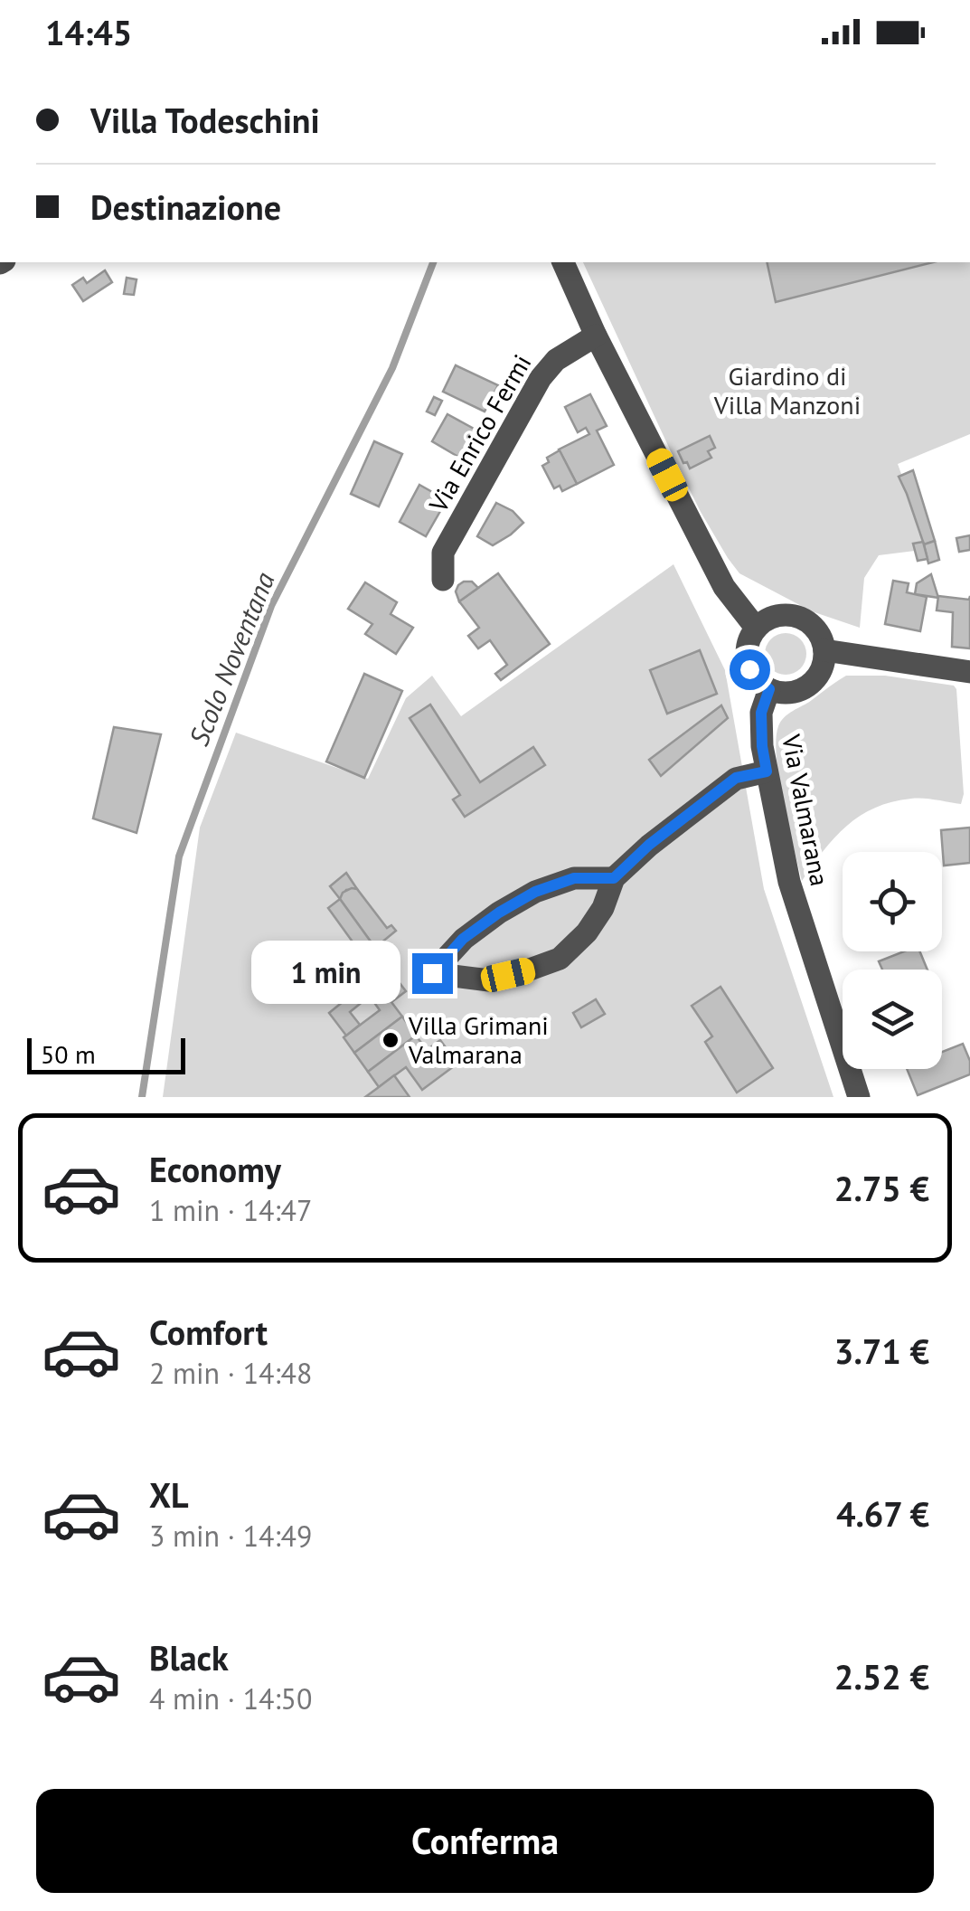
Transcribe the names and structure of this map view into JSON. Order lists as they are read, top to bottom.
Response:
{
  "streets": {
    "street": ["Via Enrico Fermi", "Via Valmarana"]
  },
  "water": ["Scolo Noventana"],
  "parks": ["Giardino di Villa Manzoni"],
  "places": ["Villa Grimani Valmarana"],
  "scale_bar": "50 m",
  "page": {
    "status": "14:45",
    "banner": ["Villa Todeschini", "Destinazione"],
    "bubble": "1 min",
    "scale": "50 m",
    "list": [
      {
        "name": "Economy",
        "note": "1 min · 14:47",
        "value": "2.75 €"
      },
      {
        "name": "Comfort",
        "note": "2 min · 14:48",
        "value": "3.71 €"
      },
      {
        "name": "XL",
        "note": "3 min · 14:49",
        "value": "4.67 €"
      },
      {
        "name": "Black",
        "note": "4 min · 14:50",
        "value": "2.52 €"
      }
    ],
    "buttons": "Conferma"
  }
}
